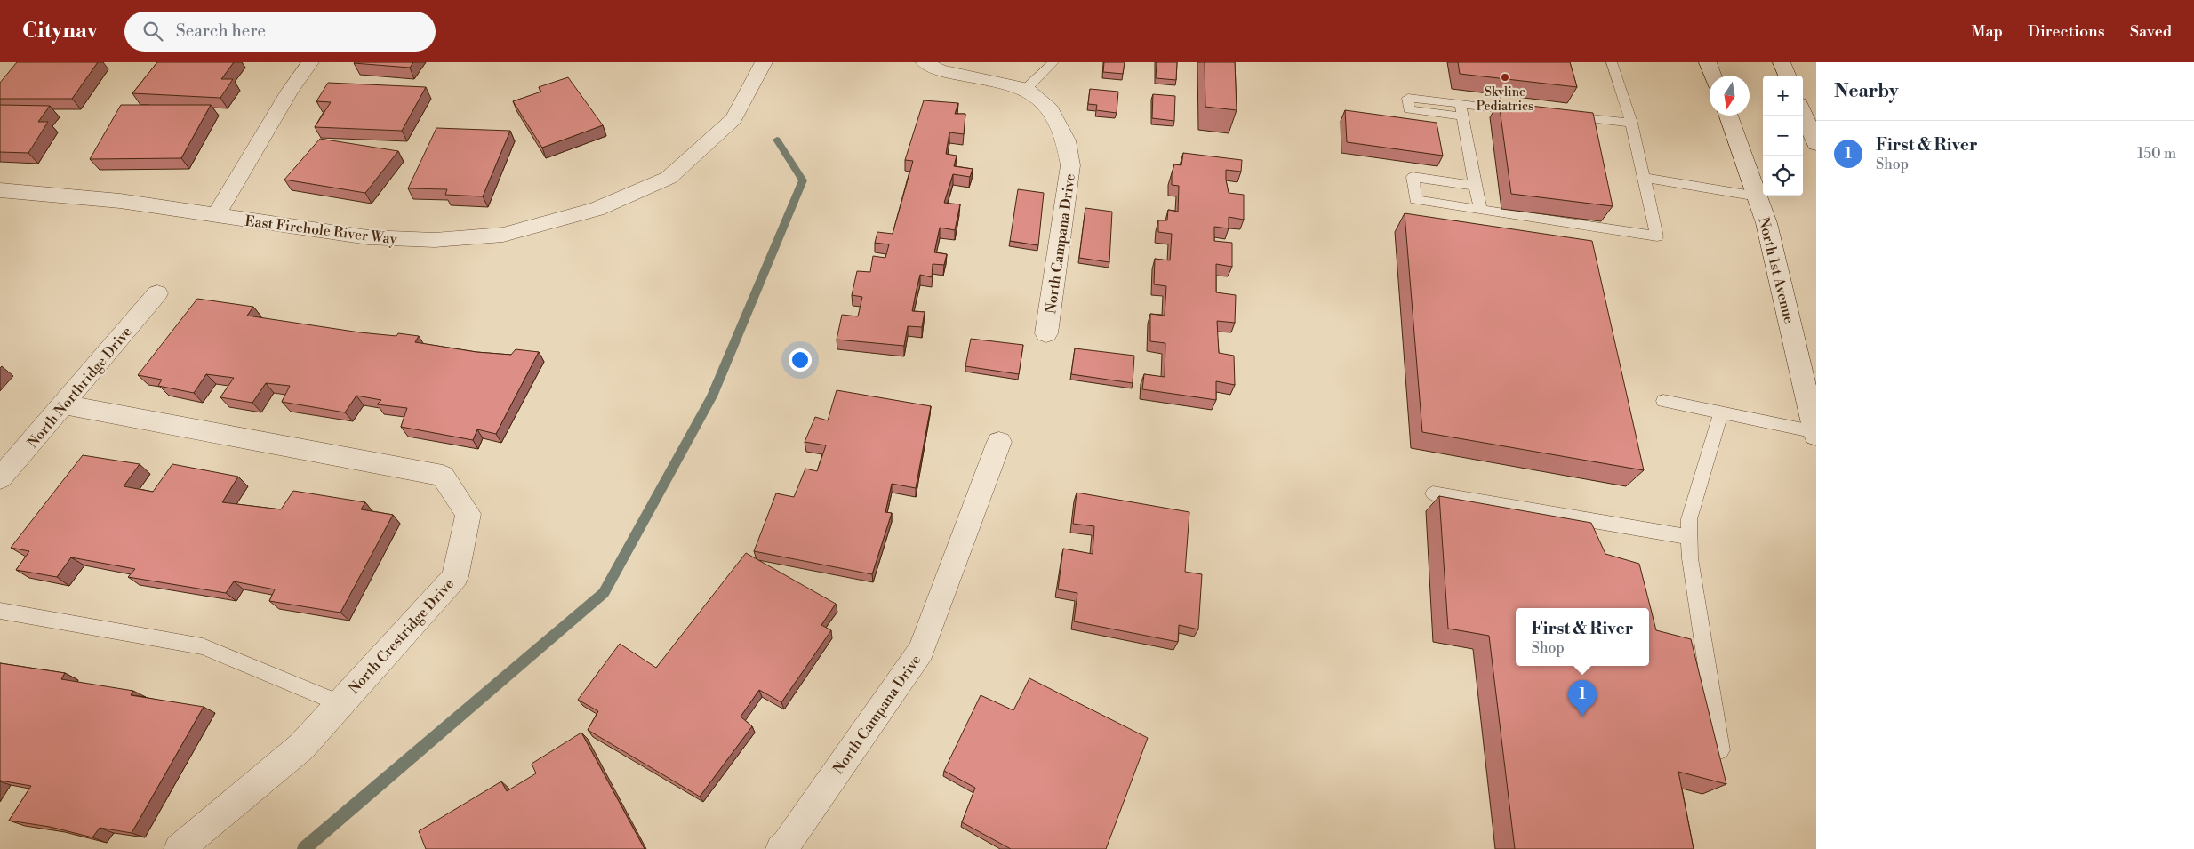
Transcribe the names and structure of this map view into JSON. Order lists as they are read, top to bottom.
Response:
{
  "streets": {
    "street": [
      "East Firehole River Way",
      "North Campana Drive",
      "North 1st Avenue",
      "North Northridge Drive",
      "North Crestridge Drive"
    ]
  },
  "crossings": [
    ["North Northridge Drive", "North Crestridge Drive"]
  ],
  "places": ["Skyline Pediatrics"],
  "north": "bottom",
  "page": {
    "header": "Citynav",
    "search": "Search here",
    "nav": ["Map", "Directions", "Saved"],
    "heading": "Nearby",
    "map_buttons": ["+", "−"],
    "list": [
      {
        "mark": "1",
        "name": "First & River",
        "note": "Shop",
        "value": "150 m"
      }
    ],
    "popup": ["First & River", "Shop"],
    "pins": "1"
  }
}
